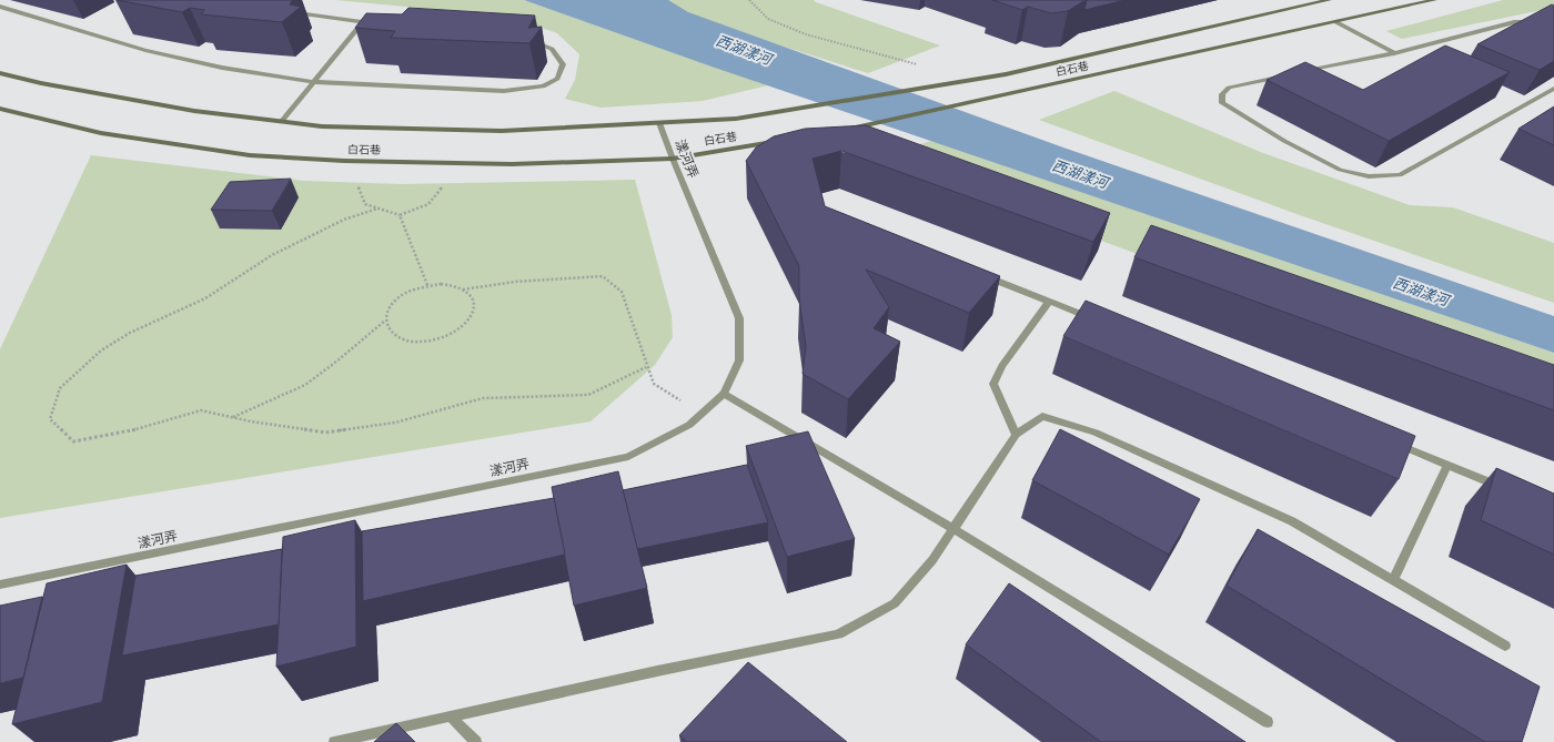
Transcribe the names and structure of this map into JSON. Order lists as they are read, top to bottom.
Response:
{
  "streets": {
    "main road": ["白石巷"],
    "street": ["漾河弄"]
  },
  "crossings": [
    ["白石巷", "漾河弄"]
  ],
  "water": ["西湖漾河"]
}
